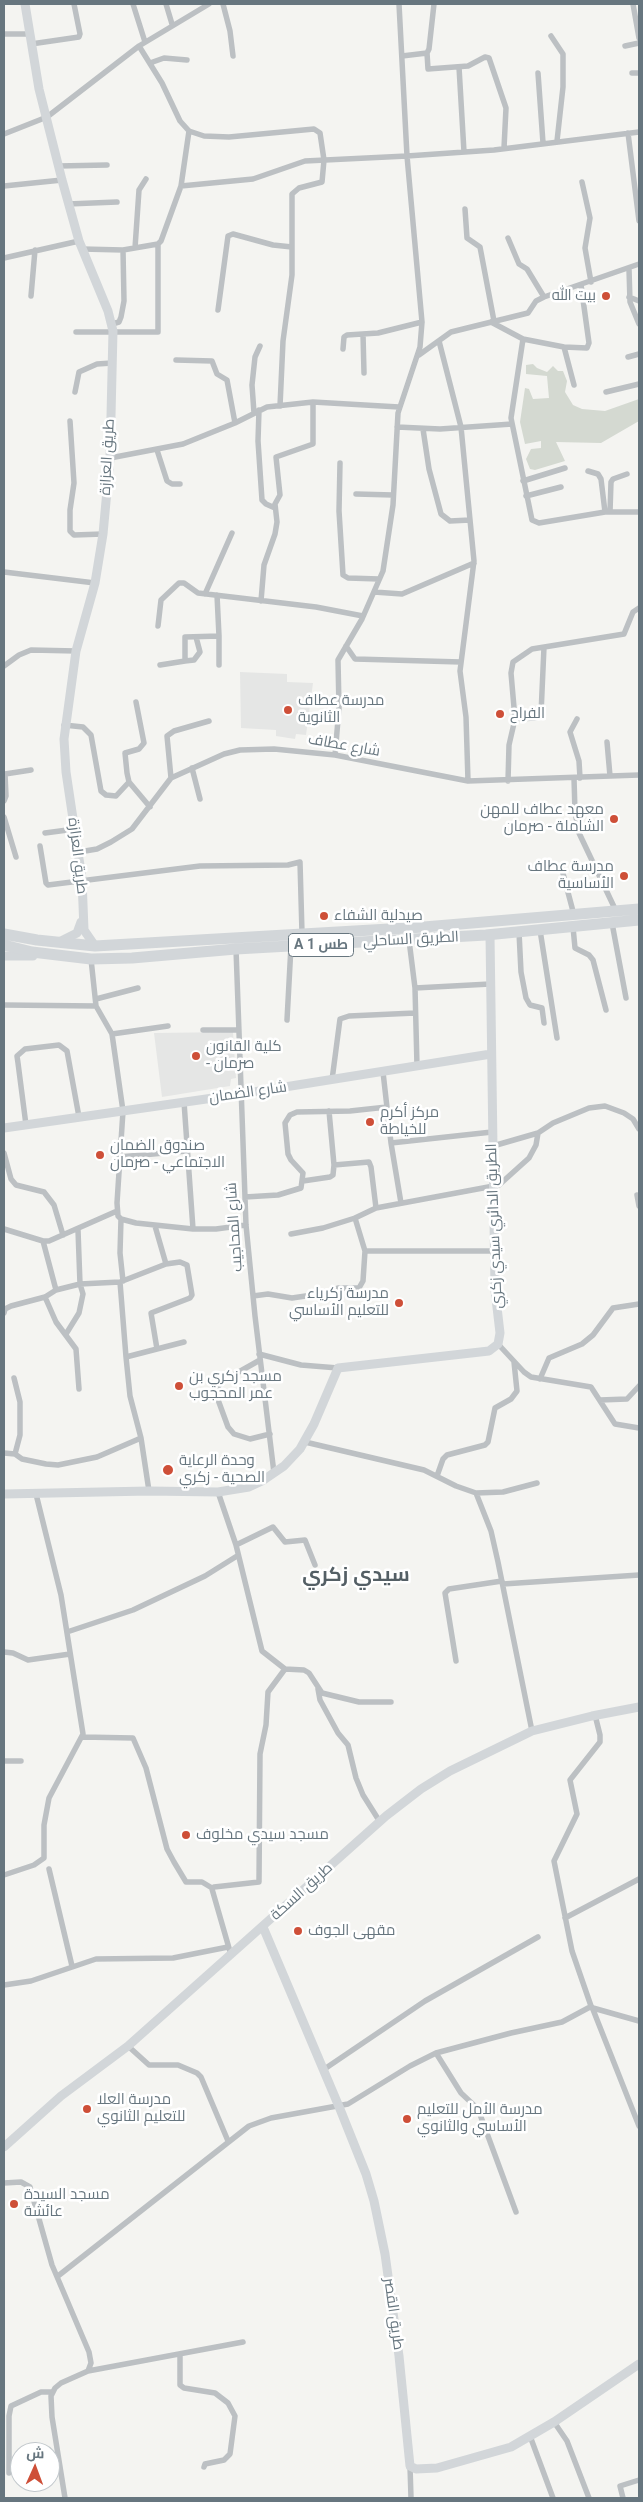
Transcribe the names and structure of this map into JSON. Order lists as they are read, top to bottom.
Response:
{
  "streets": {
    "highway": ["الطريق الساحلي", "A 1 طس"],
    "street": [
      "طريق العزازة",
      "شارع عطاف",
      "شارع الضمان",
      "الطريق الدائري سيدي زكري",
      "شارع المحاجيب",
      "طريق السكة",
      "طريق القصر"
    ]
  },
  "crossings": [
    ["طريق العزازة", "شارع عطاف"],
    ["طريق العزازة", "الطريق الساحلي"],
    ["الطريق الساحلي", "الطريق الدائري سيدي زكري"],
    ["الطريق الساحلي", "شارع المحاجيب"],
    ["شارع الضمان", "الطريق الدائري سيدي زكري"],
    ["شارع الضمان", "شارع المحاجيب"],
    ["طريق السكة", "طريق القصر"]
  ],
  "districts": ["سيدي زكري"],
  "places": [
    "بيت الله",
    "مدرسة عطاف الثانوية",
    "الفراح",
    "معهد عطاف للمهن الشاملة - صرمان",
    "مدرسة عطاف الأساسية",
    "صيدلية الشفاء",
    "كلية القانون - صرمان",
    "مركز أكرم للخياطة",
    "صندوق الضمان الاجتماعي - صرمان",
    "مدرسة زكرياء للتعليم الأساسي",
    "مسجد زكري بن عمر المحجوب",
    "وحدة الرعاية الصحية - زكري",
    "مسجد سيدي مخلوف",
    "مقهى الجوف",
    "مدرسة العلا للتعليم الثانوي",
    "مدرسة الأمل للتعليم الأساسي والثانوي",
    "مسجد السيدة عائشة"
  ],
  "north": "top"
}
